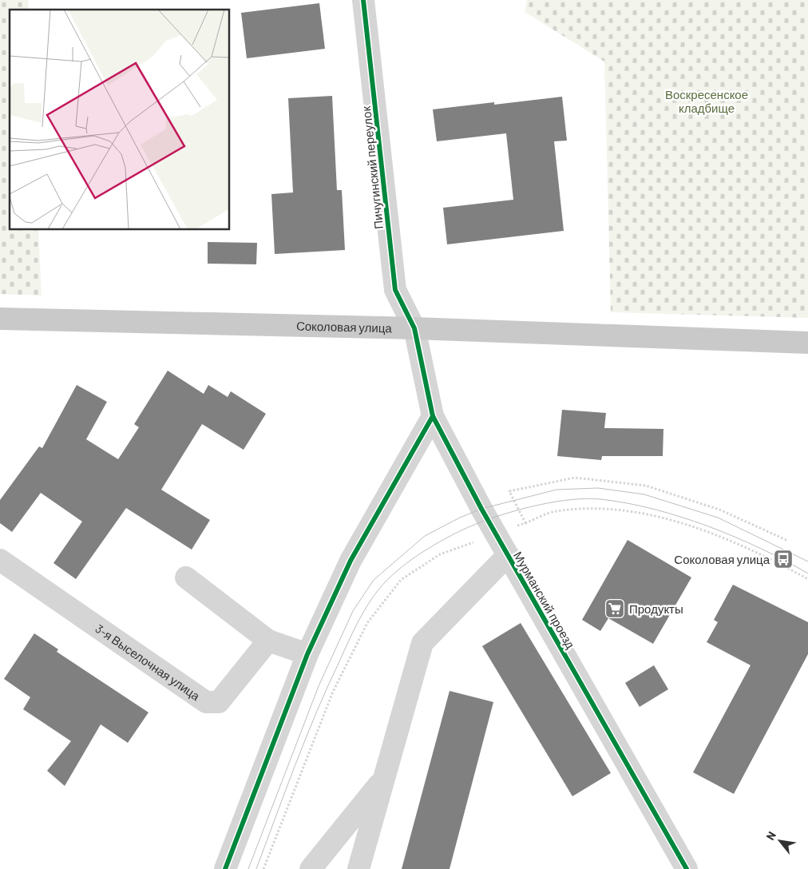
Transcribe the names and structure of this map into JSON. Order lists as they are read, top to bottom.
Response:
{
  "streets": {
    "main road": ["Соколовая улица"],
    "street": ["Пичугинский переулок", "Мурманский проезд", "3-я Выселочная улица"]
  },
  "crossings": [
    ["Пичугинский переулок", "Соколовая улица"],
    ["Пичугинский переулок", "Мурманский проезд"],
    ["Соколовая улица", "Мурманский проезд"]
  ],
  "parks": ["Воскресенское кладбище"],
  "places": {
    "bus stop": ["Соколовая улица"],
    "supermarket": ["Продукты"]
  },
  "north": "top left"
}
